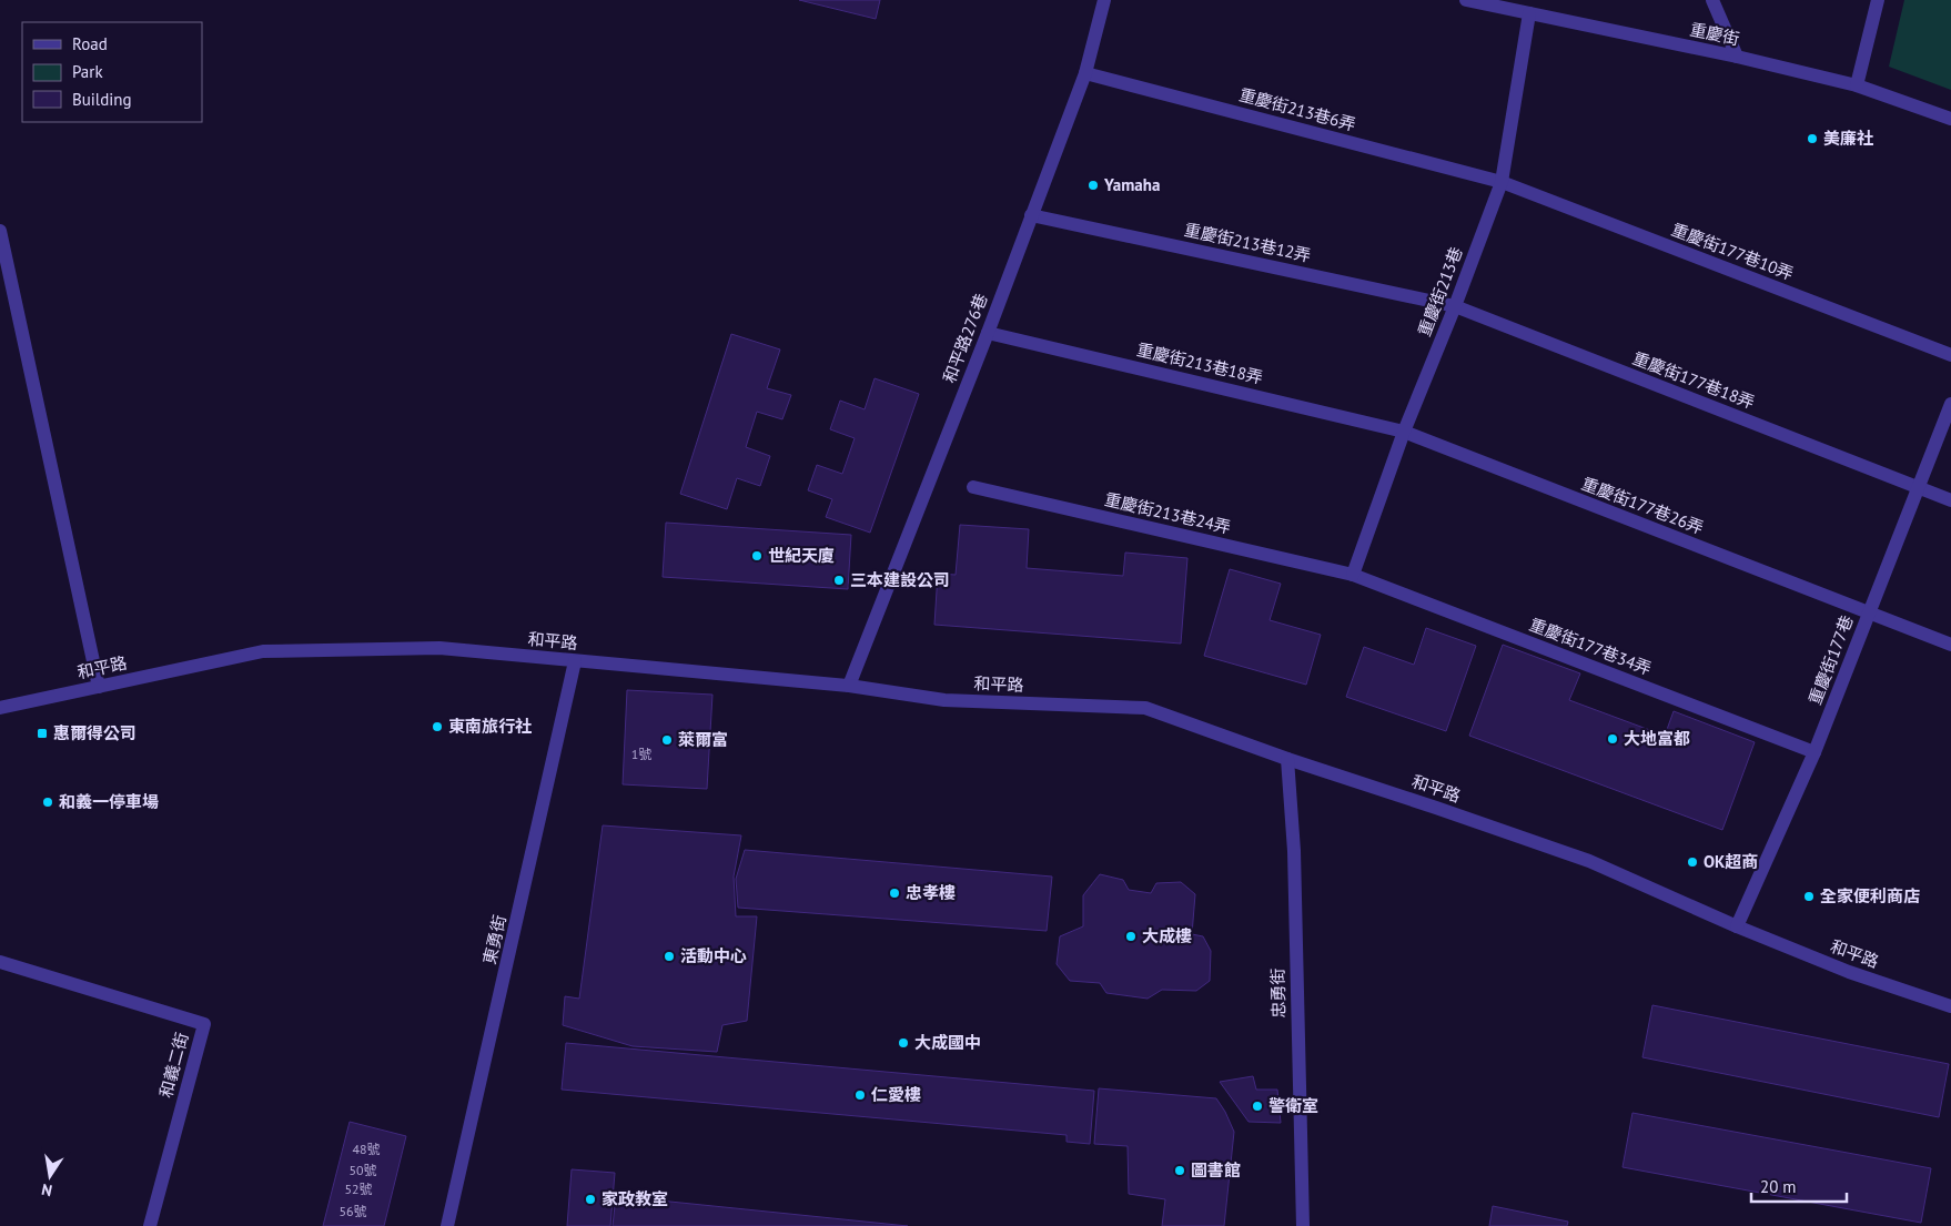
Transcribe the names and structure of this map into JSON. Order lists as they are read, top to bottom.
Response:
{
  "streets": {
    "street": [
      "重慶街",
      "重慶街213巷6弄",
      "重慶街213巷12弄",
      "重慶街177巷10弄",
      "重慶街213巷",
      "和平路276巷",
      "重慶街213巷18弄",
      "重慶街177巷18弄",
      "重慶街177巷26弄",
      "重慶街213巷24弄",
      "和平路",
      "重慶街177巷34弄",
      "重慶街177巷",
      "東勇街",
      "忠勇街",
      "和義二街"
    ]
  },
  "crossings": [
    ["重慶街", "重慶街213巷"],
    ["重慶街213巷6弄", "重慶街177巷10弄"],
    ["重慶街213巷6弄", "重慶街213巷"],
    ["重慶街213巷6弄", "和平路276巷"],
    ["重慶街213巷12弄", "重慶街213巷"],
    ["重慶街213巷12弄", "和平路276巷"],
    ["重慶街213巷12弄", "重慶街177巷18弄"],
    ["重慶街177巷10弄", "重慶街213巷"],
    ["重慶街213巷", "重慶街213巷18弄"],
    ["重慶街213巷", "重慶街177巷18弄"],
    ["重慶街213巷", "重慶街177巷26弄"],
    ["重慶街213巷", "重慶街213巷24弄"],
    ["重慶街213巷", "重慶街177巷34弄"],
    ["和平路276巷", "重慶街213巷18弄"],
    ["和平路276巷", "和平路"],
    ["重慶街213巷18弄", "重慶街177巷26弄"],
    ["重慶街177巷18弄", "重慶街177巷"],
    ["重慶街177巷26弄", "重慶街177巷"],
    ["重慶街213巷24弄", "重慶街177巷34弄"],
    ["和平路", "重慶街177巷"],
    ["和平路", "東勇街"],
    ["和平路", "忠勇街"],
    ["重慶街177巷34弄", "重慶街177巷"]
  ],
  "places": {
    "other": [
      "美廉社",
      "Yamaha",
      "世紀天廈",
      "三本建設公司",
      "東南旅行社",
      "大地富都",
      "萊爾富",
      "和義一停車場",
      "OK超商",
      "忠孝樓",
      "全家便利商店",
      "大成樓",
      "活動中心",
      "大成國中",
      "仁愛樓",
      "警衛室",
      "圖書館",
      "家政教室"
    ],
    "transit": ["惠爾得公司"]
  },
  "house_numbers": [
    "1號",
    "48號",
    "50號",
    "52號",
    "56號"
  ],
  "legend": ["Road", "Park", "Building"],
  "scale_bar": "20 m",
  "north": "bottom"
}
